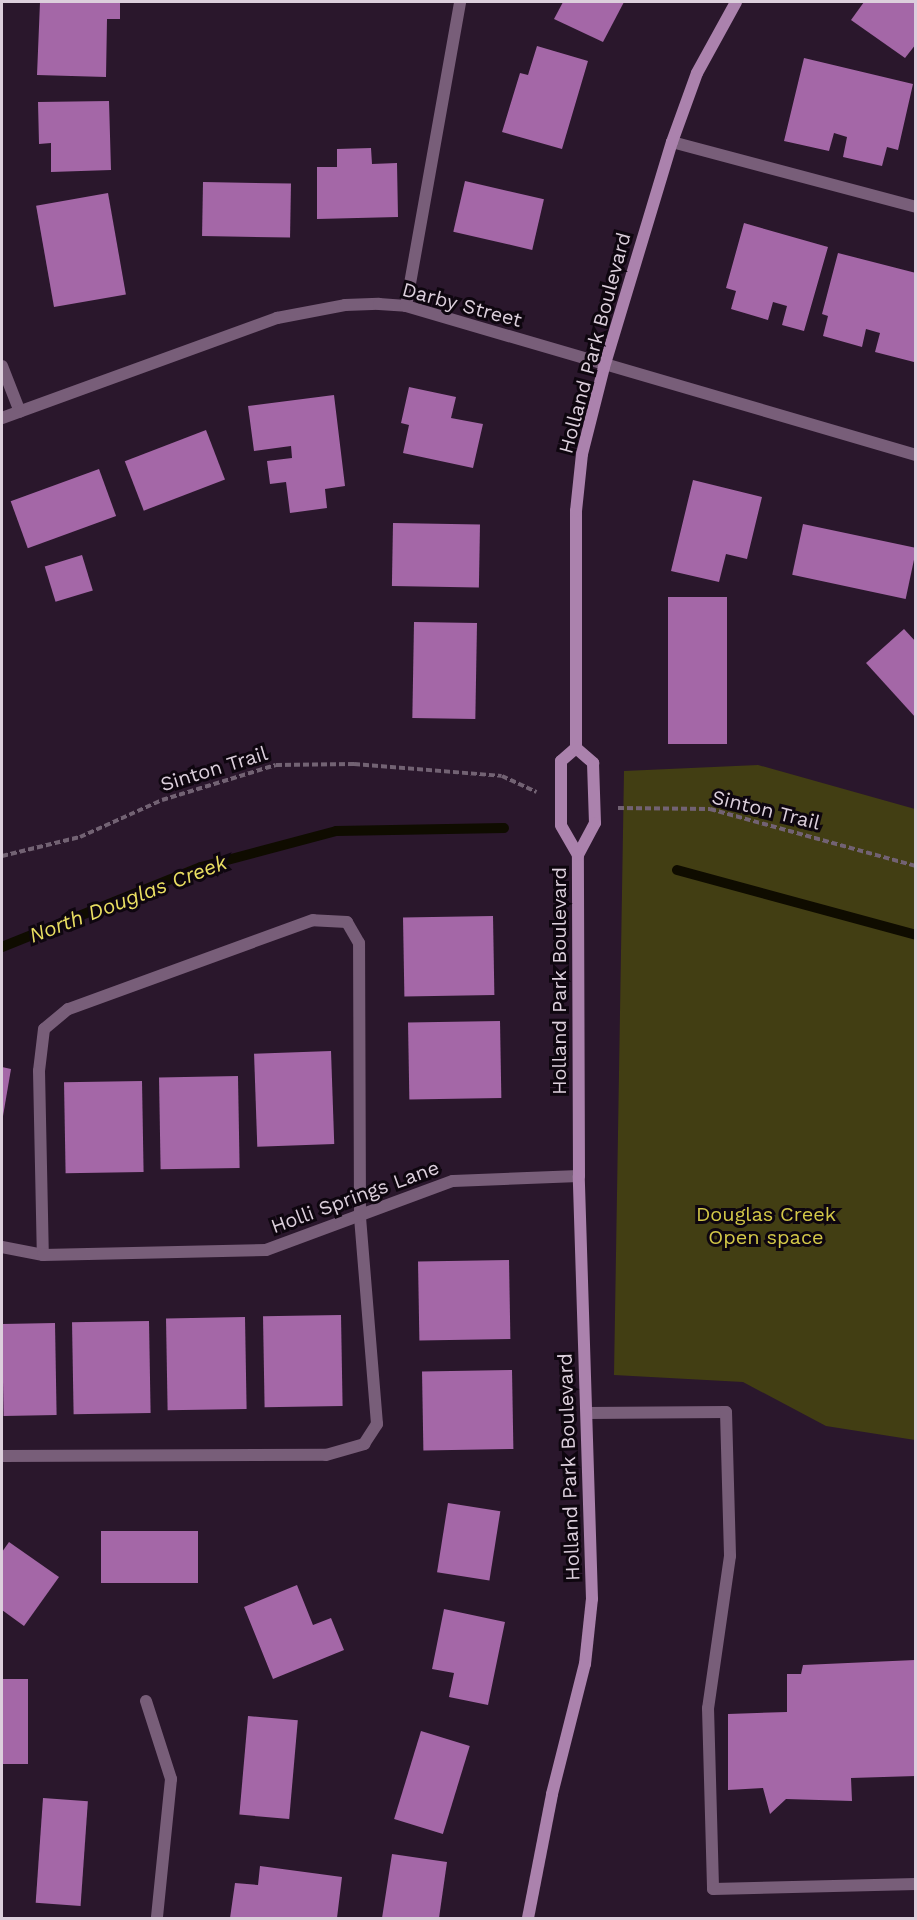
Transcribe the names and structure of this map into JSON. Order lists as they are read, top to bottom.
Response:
{
  "streets": {
    "street": ["Darby Street", "Holland Park Boulevard", "Holli Springs Lane"],
    "path": ["Sinton Trail"]
  },
  "crossings": [
    ["Darby Street", "Holland Park Boulevard"],
    ["Holland Park Boulevard", "Holli Springs Lane"]
  ],
  "water": ["North Douglas Creek"],
  "parks": ["Douglas Creek Open space"]
}
